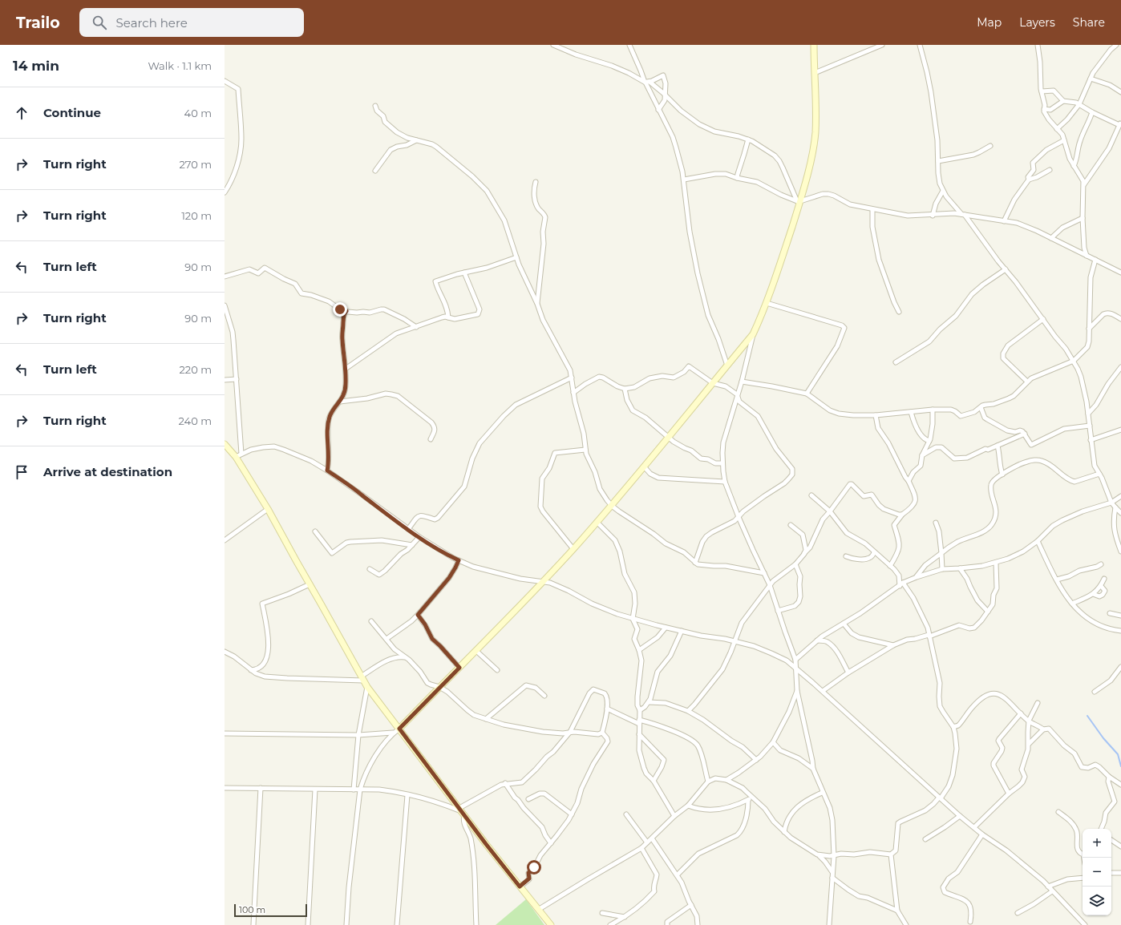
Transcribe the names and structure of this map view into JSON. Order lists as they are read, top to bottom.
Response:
{
  "scale_bar": "100 m",
  "page": {
    "header": "Trailo",
    "search": "Search here",
    "nav": ["Map", "Layers", "Share"],
    "heading": ["14 min", "Walk · 1.1 km"],
    "list": [
      ["Continue", "40 m"],
      ["Turn right", "270 m"],
      ["Turn right", "120 m"],
      ["Turn left", "90 m"],
      ["Turn right", "90 m"],
      ["Turn left", "220 m"],
      ["Turn right", "240 m"],
      "Arrive at destination"
    ],
    "map_buttons": ["+", "−"],
    "scale": "100 m"
  }
}
